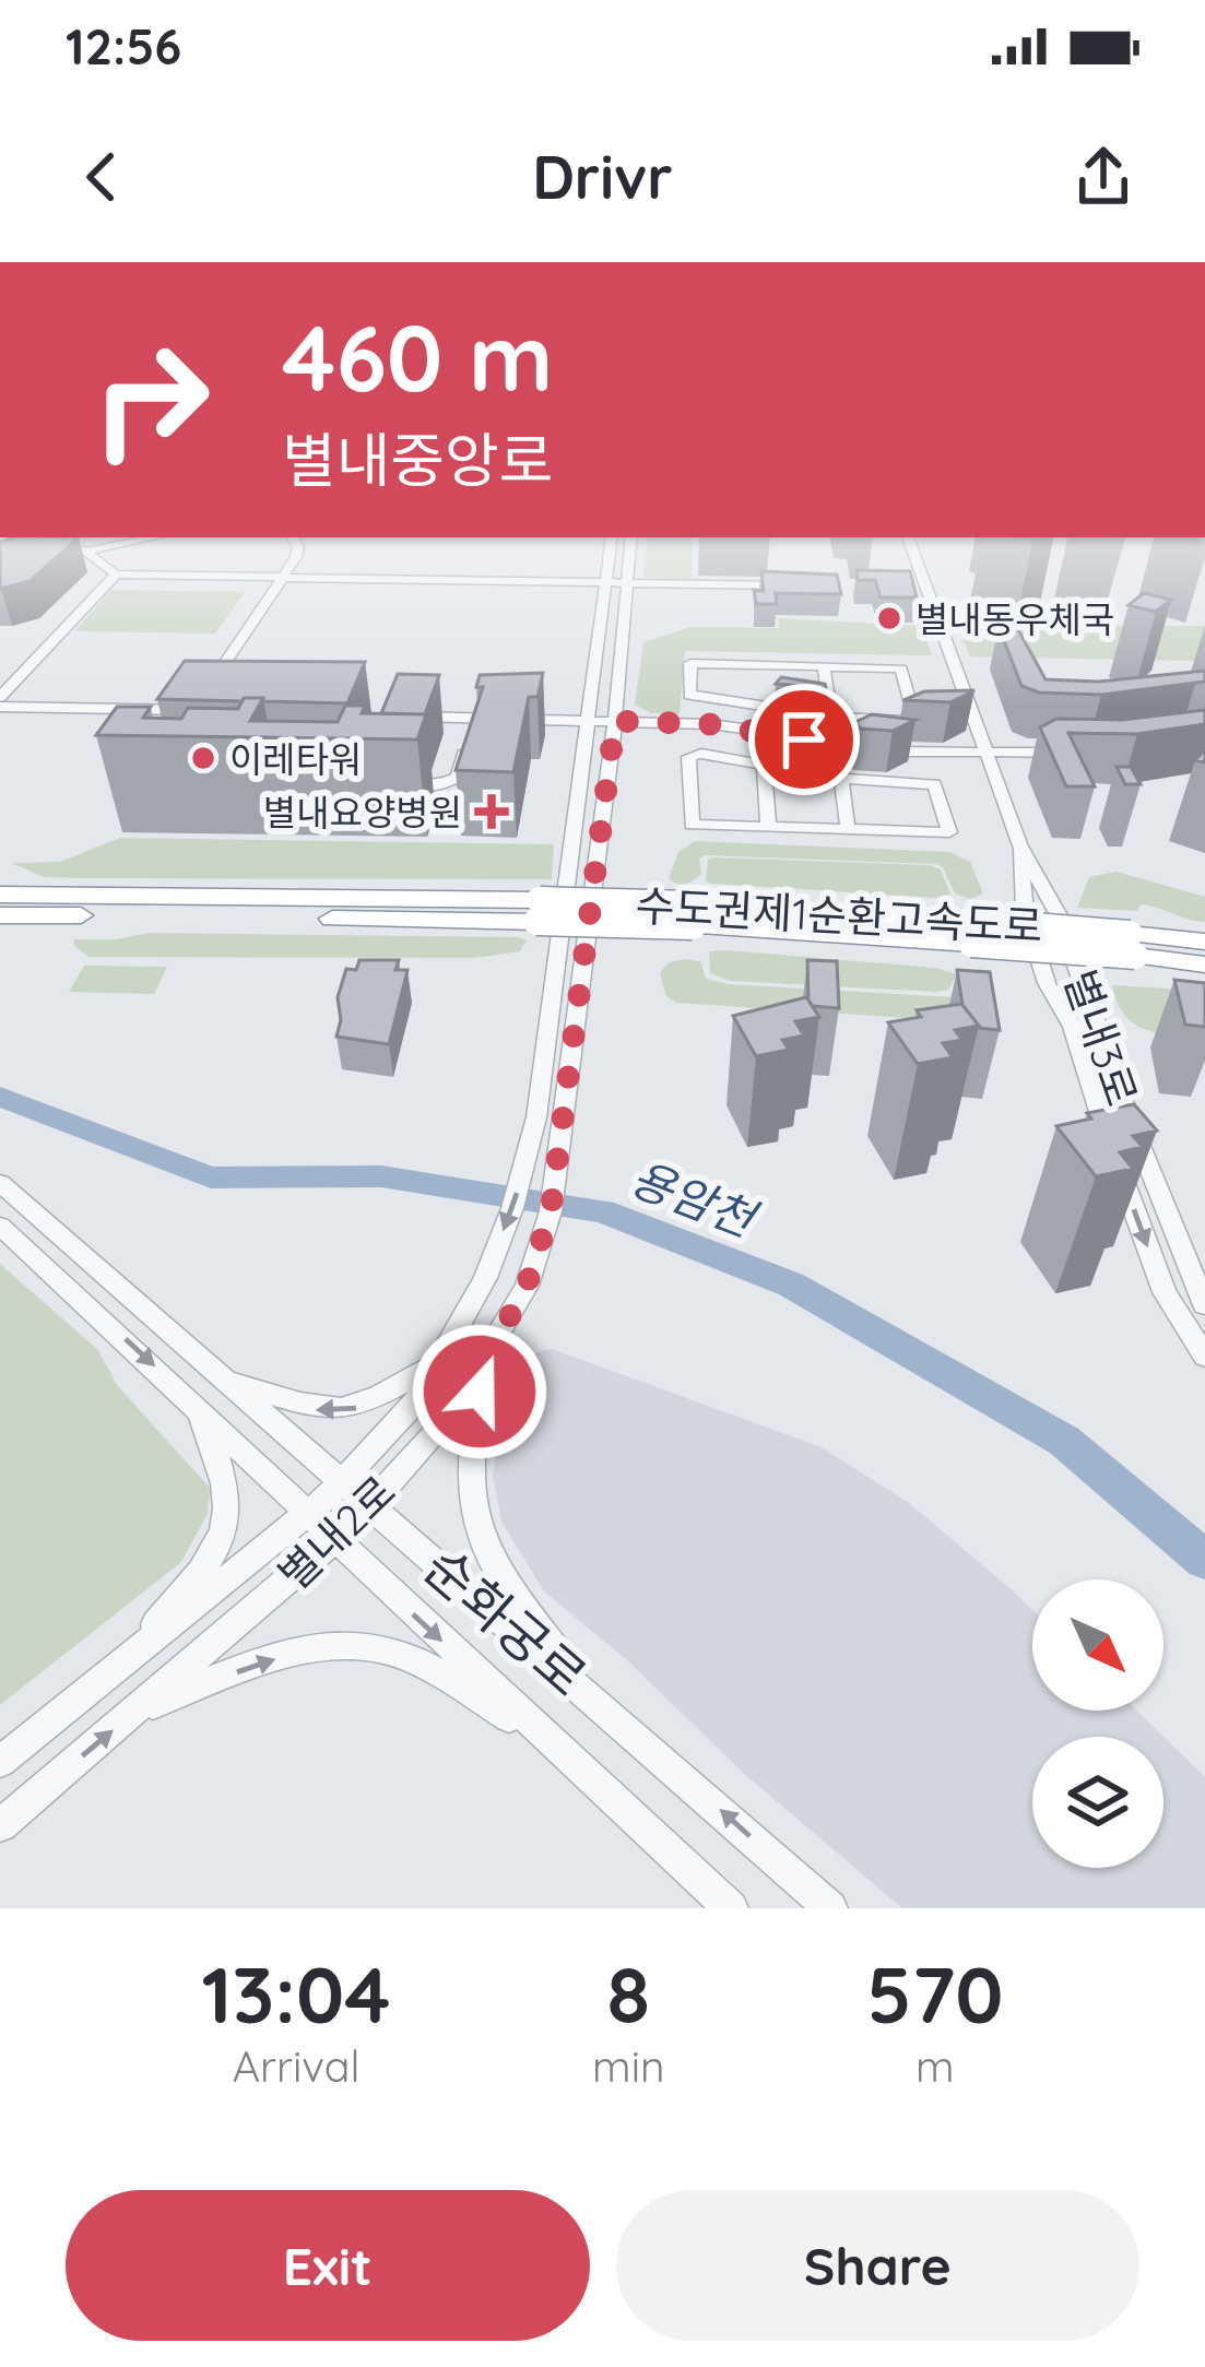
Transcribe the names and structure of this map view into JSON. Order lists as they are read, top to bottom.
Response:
{
  "streets": {
    "highway": ["수도권제1순환고속도로"],
    "street": ["별내3로", "별내2로", "순화궁로"]
  },
  "crossings": [
    ["별내2로", "순화궁로"]
  ],
  "water": ["용암천"],
  "places": {
    "other": ["별내동우체국", "이레타워"],
    "health": ["별내요양병원"]
  },
  "north": "bottom right",
  "page": {
    "status": "12:56",
    "header": "Drivr",
    "turn": ["460 m", "별내중앙로"],
    "eta": [
      "13:04",
      "Arrival",
      "8",
      "min",
      "570",
      "m"
    ],
    "buttons": ["Exit", "Share"]
  }
}
